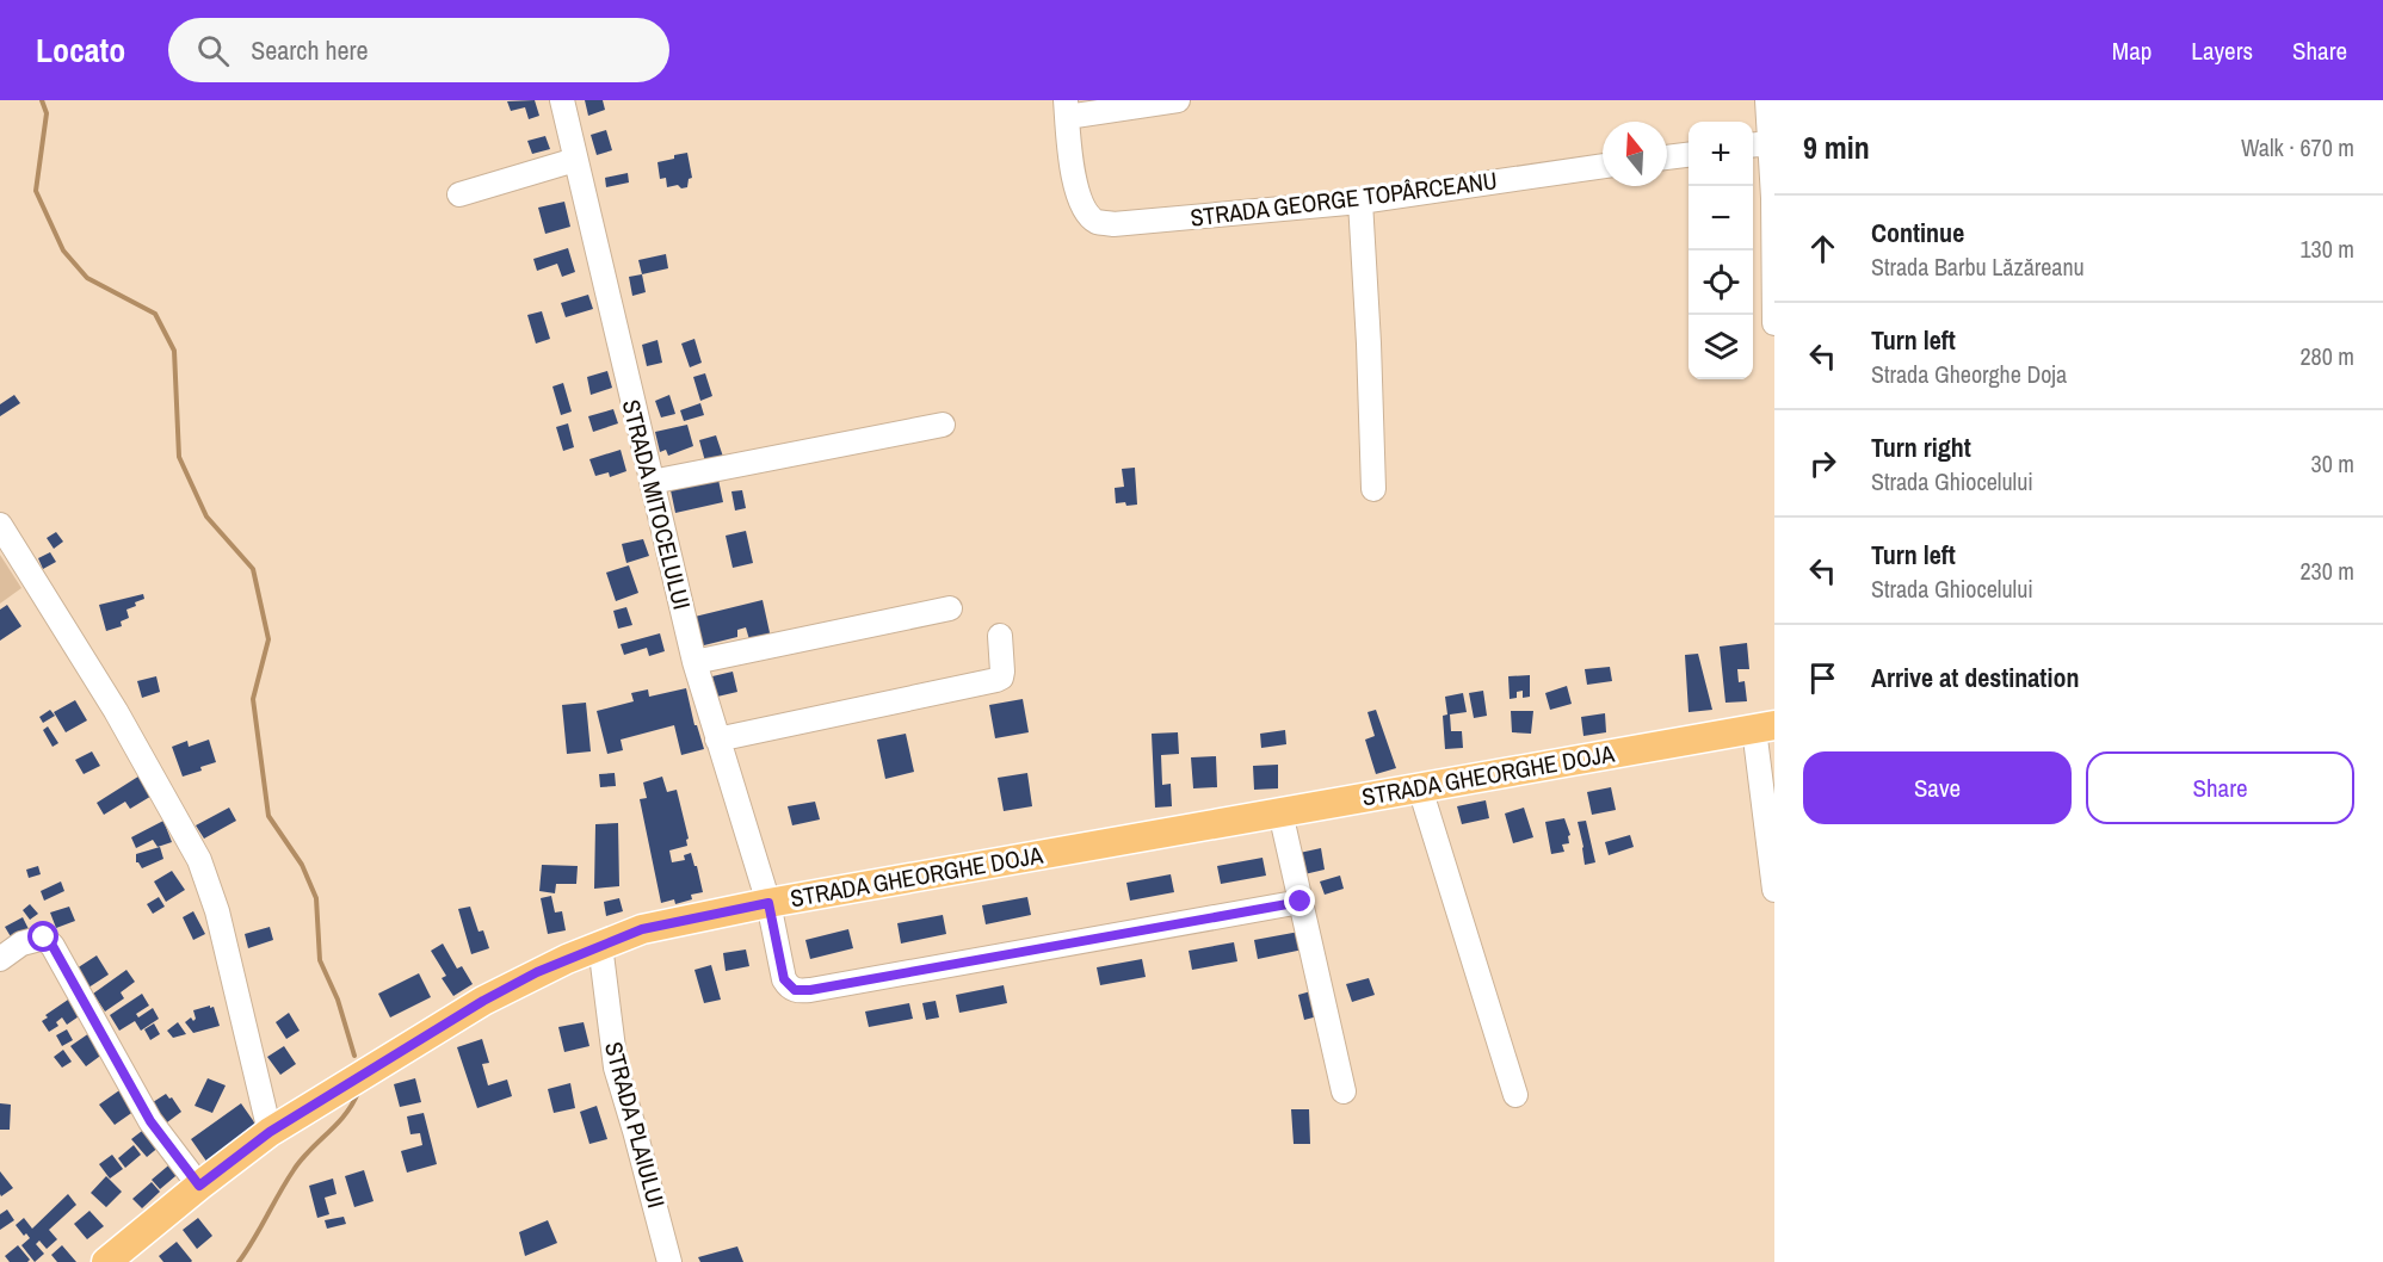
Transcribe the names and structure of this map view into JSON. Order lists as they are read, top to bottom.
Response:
{
  "streets": {
    "main road": ["STRADA GHEORGHE DOJA"],
    "street": ["STRADA GEORGE TOPÂRCEANU", "STRADA MITOCELULUI", "STRADA PLAIULUI"]
  },
  "crossings": [
    ["STRADA MITOCELULUI", "STRADA GHEORGHE DOJA"],
    ["STRADA GHEORGHE DOJA", "STRADA PLAIULUI"]
  ],
  "north": "top",
  "page": {
    "header": "Locato",
    "search": "Search here",
    "nav": ["Map", "Layers", "Share"],
    "heading": ["9 min", "Walk · 670 m"],
    "map_buttons": ["+", "−"],
    "list": [
      ["Continue", "Strada Barbu Lăzăreanu", "130 m"],
      ["Turn left", "Strada Gheorghe Doja", "280 m"],
      ["Turn right", "Strada Ghiocelului", "30 m"],
      ["Turn left", "Strada Ghiocelului", "230 m"],
      "Arrive at destination"
    ],
    "buttons": ["Save", "Share"]
  }
}
